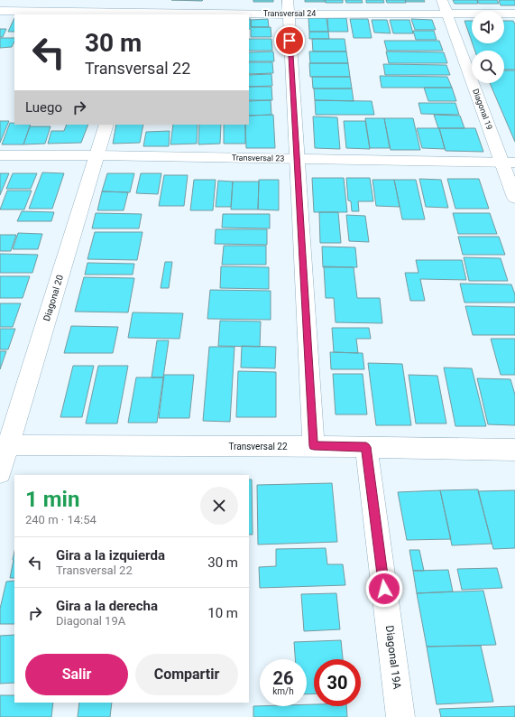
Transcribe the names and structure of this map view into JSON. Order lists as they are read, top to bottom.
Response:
{
  "streets": {
    "street": [
      "Transversal 24",
      "Diagonal 19",
      "Transversal 23",
      "Diagonal 20",
      "Transversal 22",
      "Diagonal 19A"
    ]
  },
  "crossings": [
    ["Transversal 24", "Diagonal 19"],
    ["Diagonal 19", "Transversal 23"],
    ["Transversal 23", "Diagonal 20"],
    ["Diagonal 20", "Transversal 22"],
    ["Transversal 22", "Diagonal 19A"]
  ],
  "page": {
    "turn": ["30 m", "Transversal 22"],
    "then": "Luego",
    "heading": ["1 min", "240 m · 14:54"],
    "list": [
      {
        "name": "Gira a la izquierda",
        "note": "Transversal 22",
        "value": "30 m"
      },
      {
        "name": "Gira a la derecha",
        "note": "Diagonal 19A",
        "value": "10 m"
      }
    ],
    "buttons": ["Salir", "Compartir"],
    "speed": "26 km/h",
    "limit": "30"
  }
}
